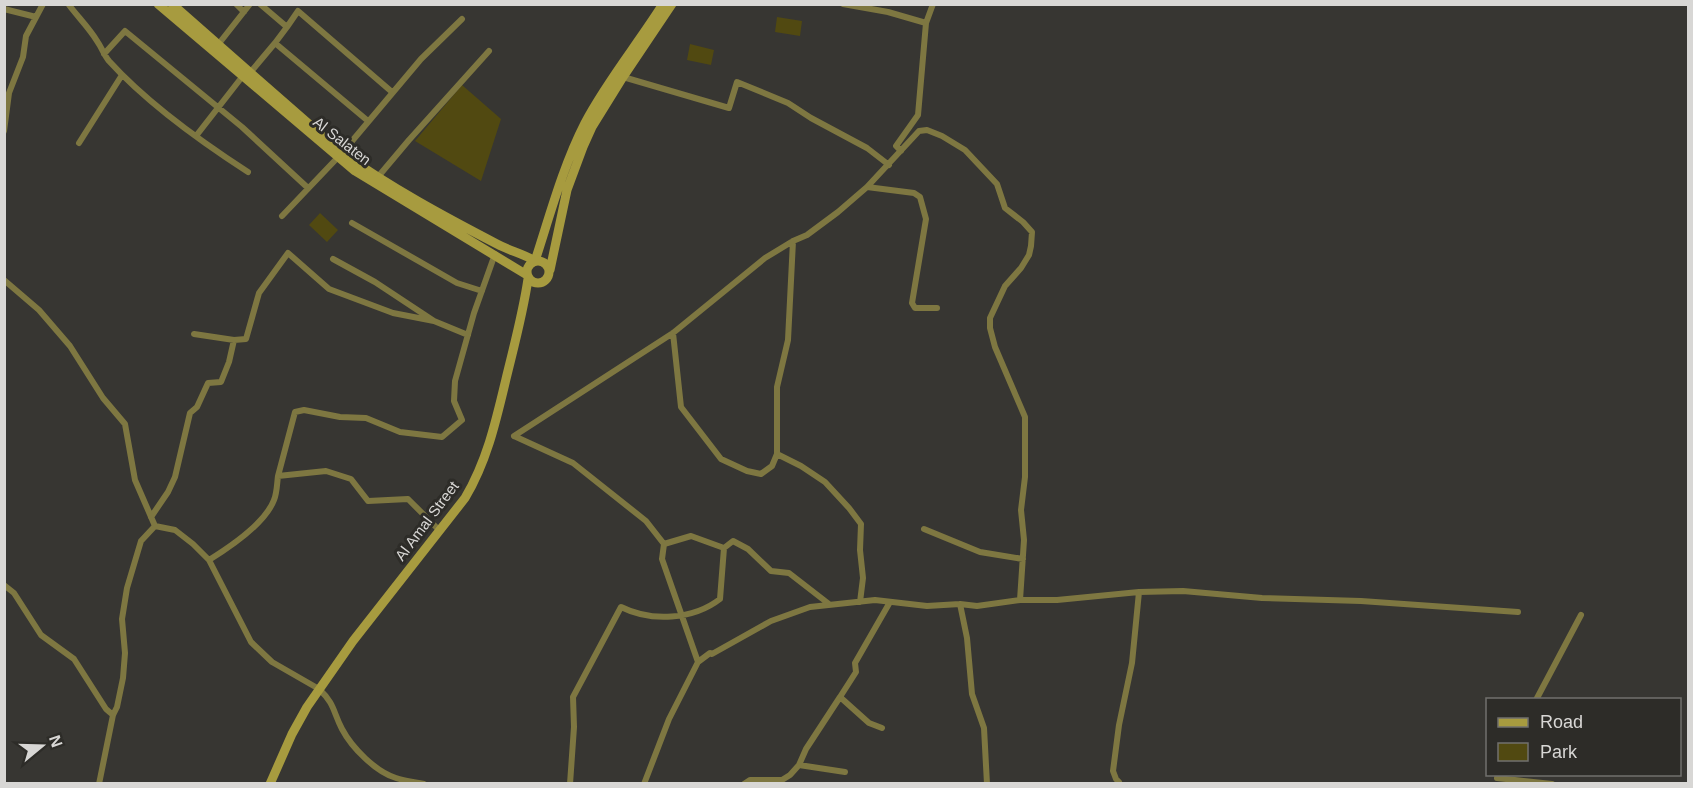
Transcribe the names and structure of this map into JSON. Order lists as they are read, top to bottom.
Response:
{
  "streets": {
    "main road": ["Al Salaten", "Al Amal Street"]
  },
  "crossings": [
    ["Al Salaten", "Al Amal Street"]
  ],
  "legend": ["Road", "Park"],
  "north": "right"
}
